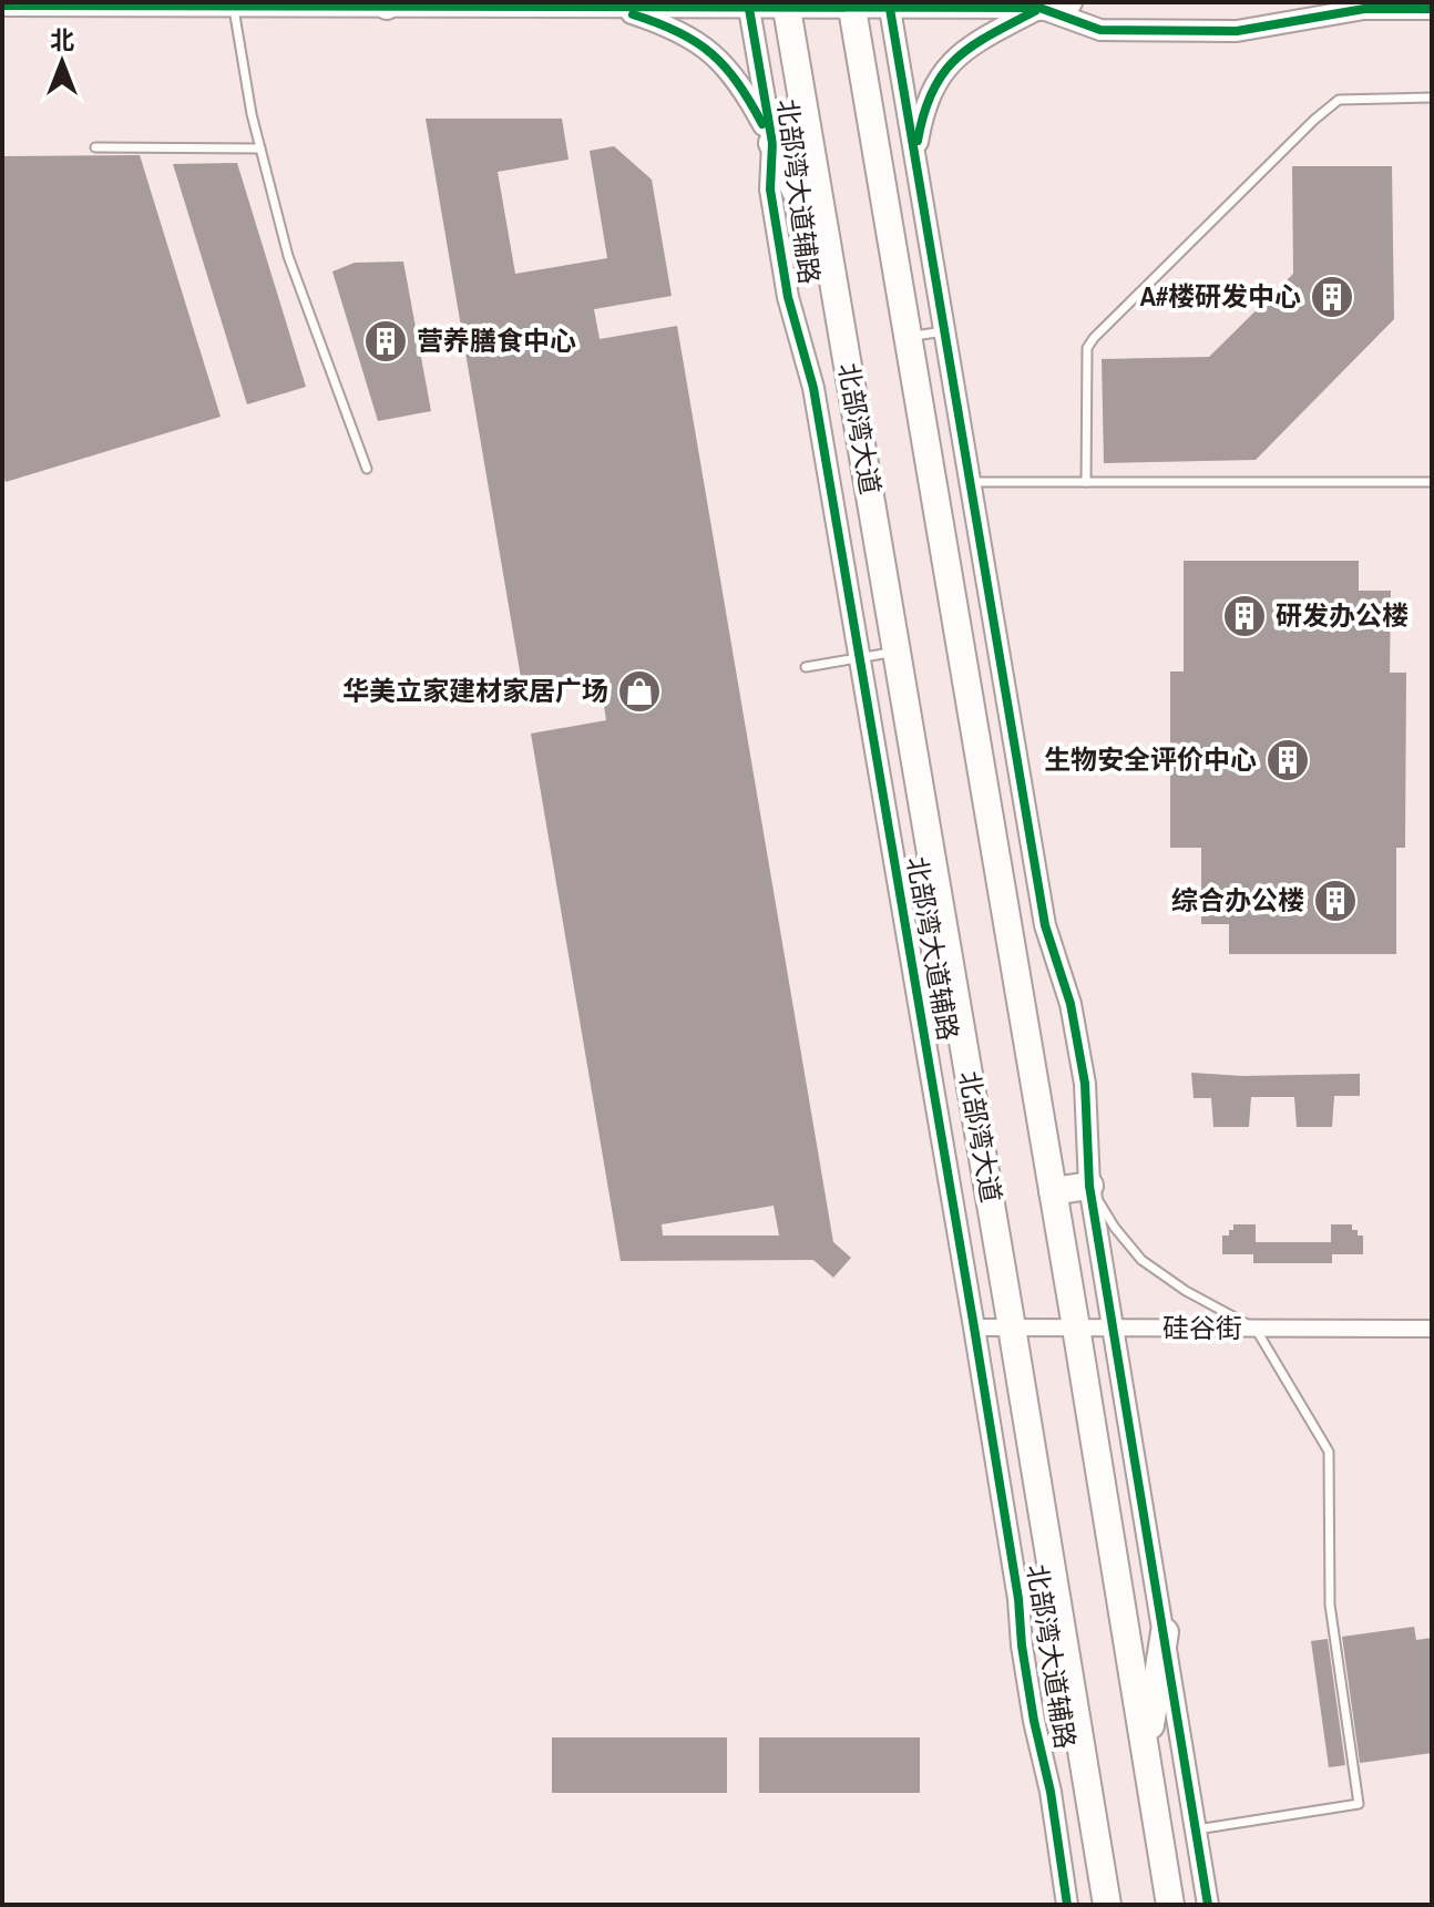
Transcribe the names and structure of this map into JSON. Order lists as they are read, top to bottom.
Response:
{
  "streets": {
    "highway": ["北部湾大道"],
    "main road": ["北部湾大道辅路"],
    "street": ["硅谷街"]
  },
  "crossings": [
    ["北部湾大道辅路", "硅谷街"],
    ["北部湾大道", "硅谷街"]
  ],
  "places": {
    "building": [
      "A#楼研发中心",
      "营养膳食中心",
      "研发办公楼",
      "生物安全评价中心",
      "综合办公楼"
    ],
    "shop": ["华美立家建材家居广场"]
  },
  "north": "top"
}
